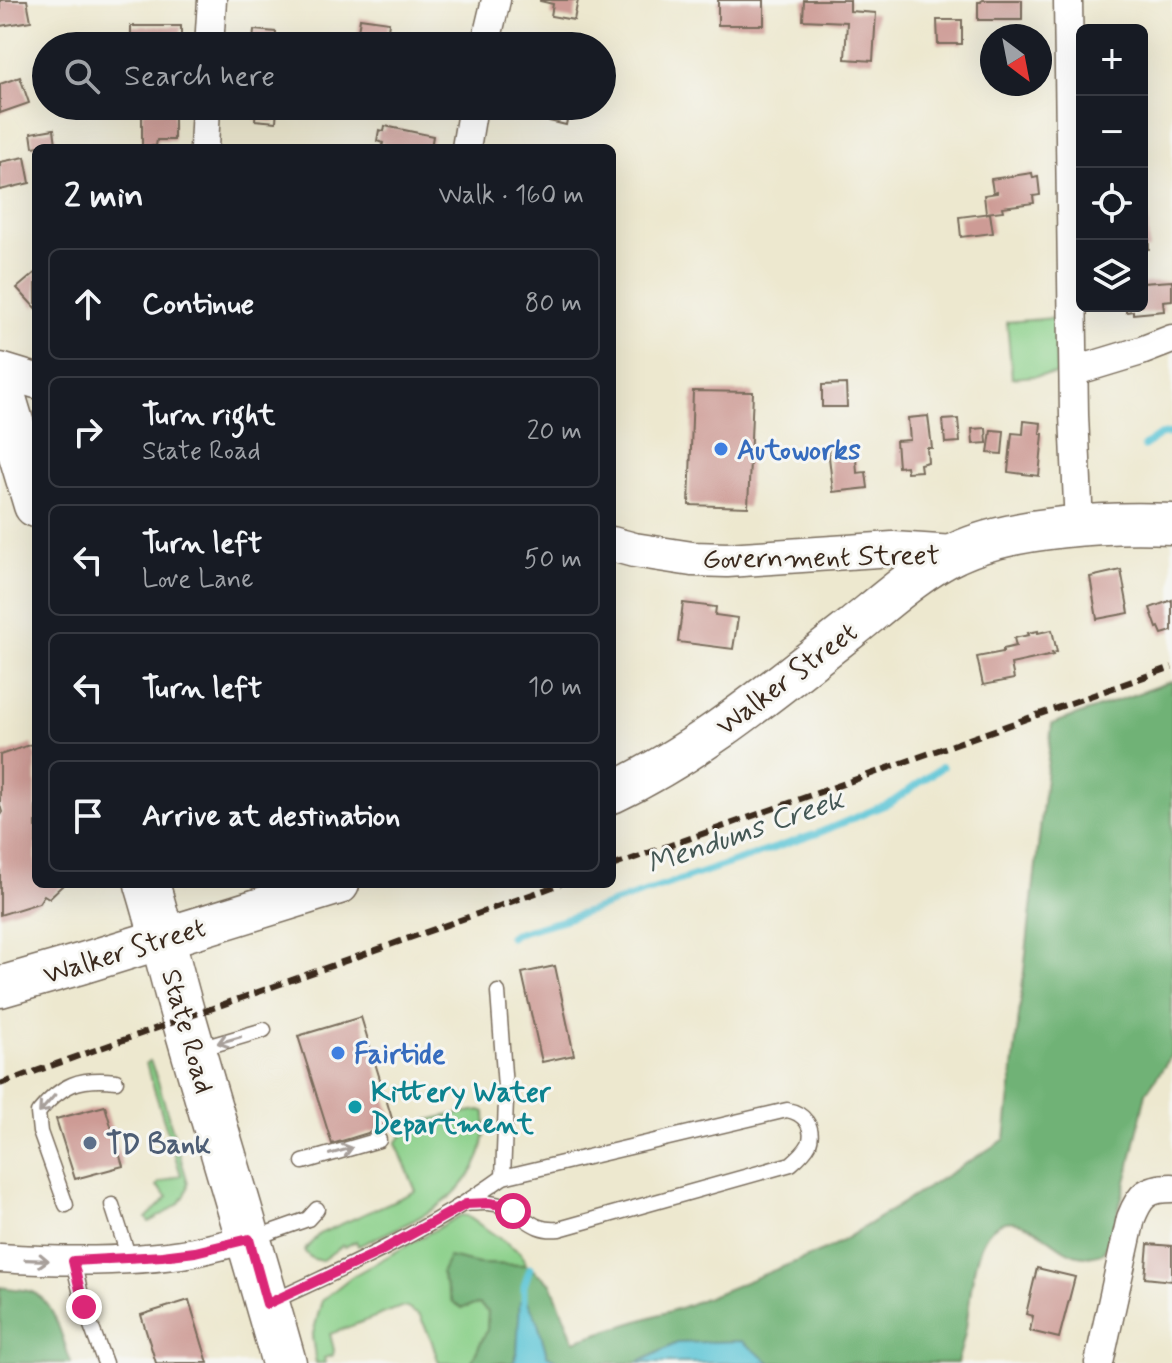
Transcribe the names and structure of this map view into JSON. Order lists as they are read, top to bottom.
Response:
{
  "streets": {
    "main road": ["Government Street", "Walker Street", "State Road"]
  },
  "crossings": [
    ["Government Street", "Walker Street"],
    ["Walker Street", "State Road"]
  ],
  "water": ["Mendums Creek"],
  "places": [
    "Autoworks",
    "Fairtide",
    "Kittery Water Department",
    "TD Bank"
  ],
  "north": "bottom right",
  "page": {
    "map_buttons": ["+", "−"],
    "search": "Search here",
    "heading": ["2 min", "Walk · 160 m"],
    "list": [
      ["Continue", "80 m"],
      ["Turn right", "State Road", "20 m"],
      ["Turn left", "Love Lane", "50 m"],
      ["Turn left", "10 m"],
      "Arrive at destination"
    ]
  }
}
